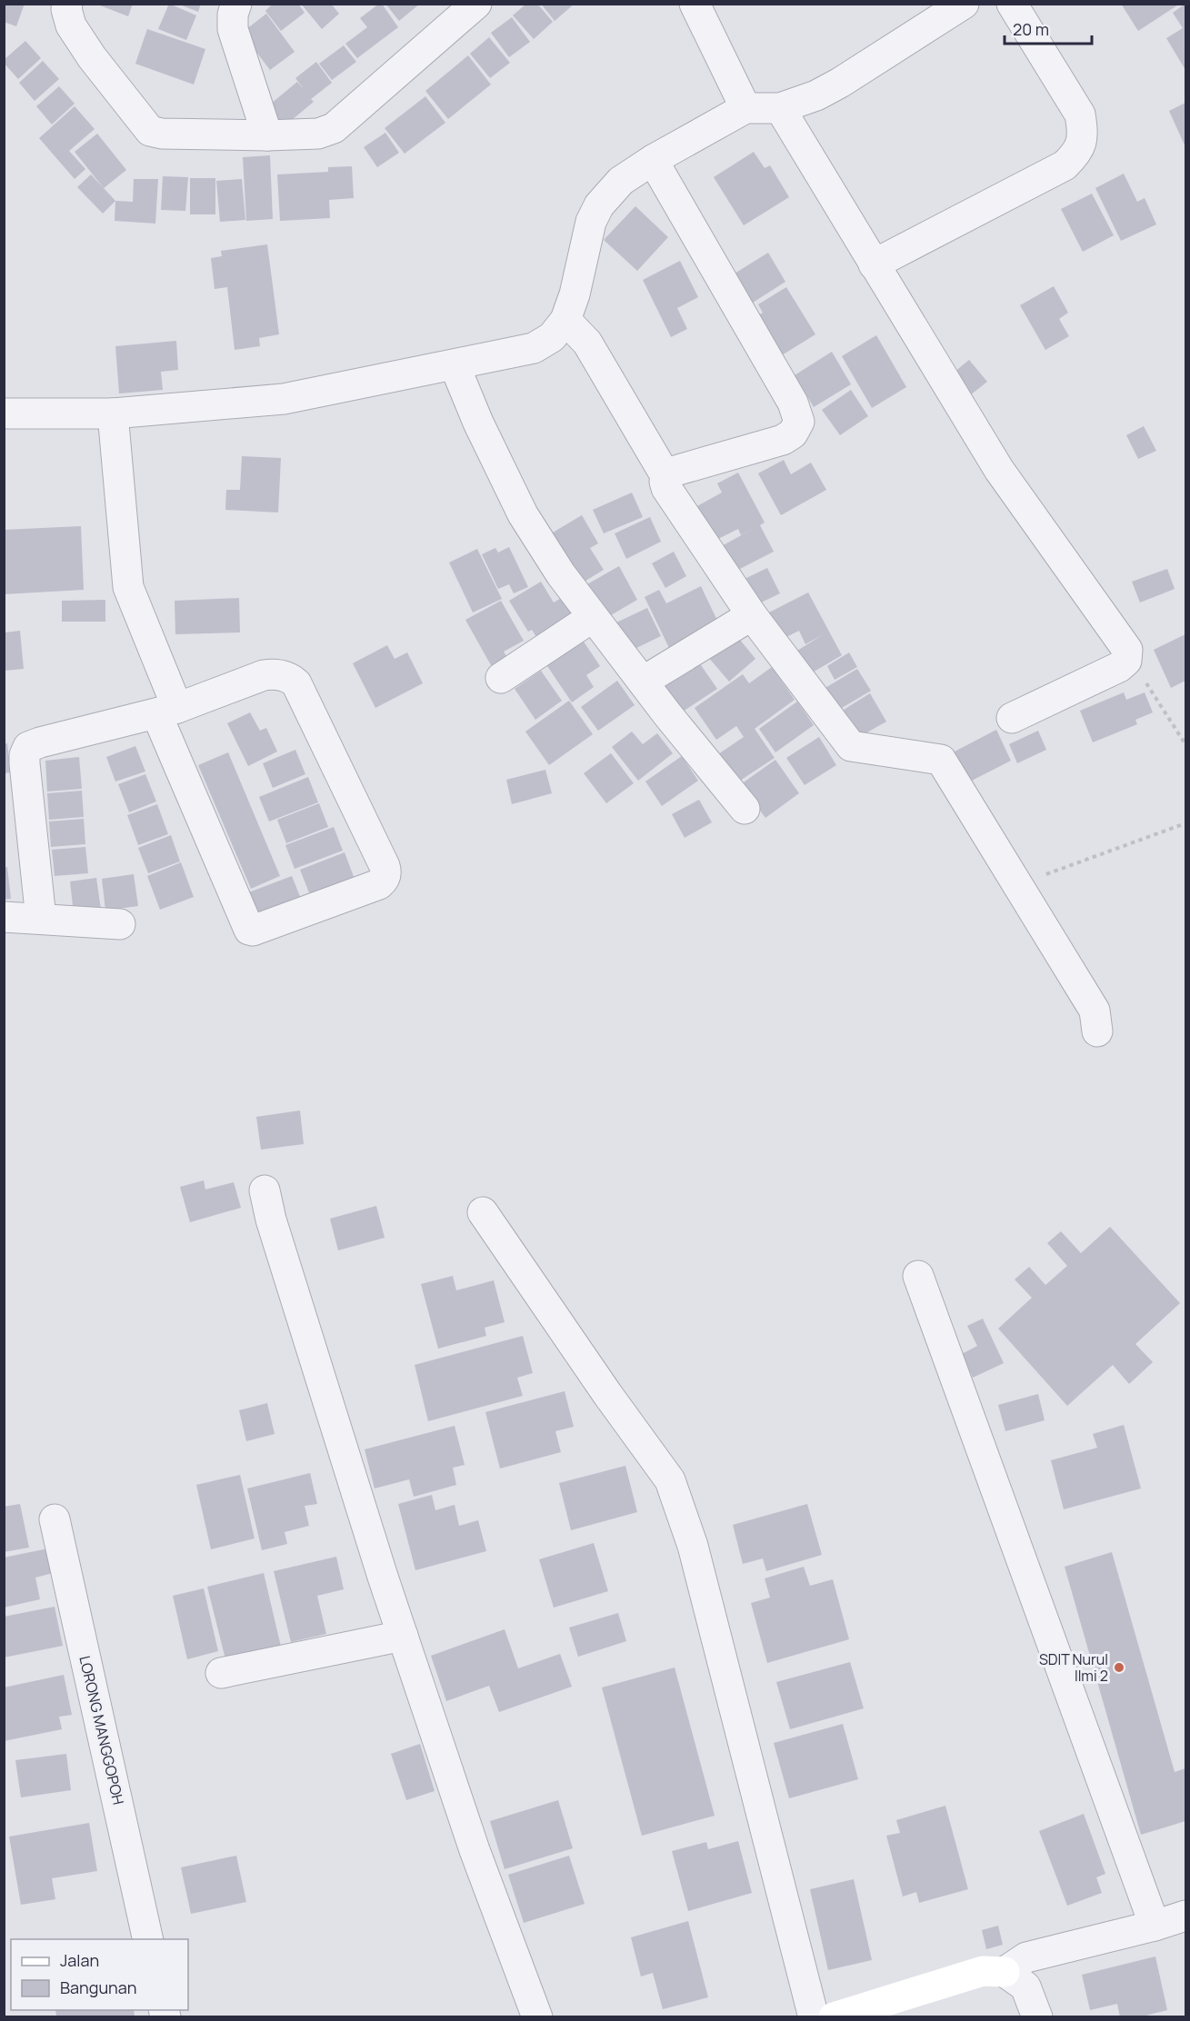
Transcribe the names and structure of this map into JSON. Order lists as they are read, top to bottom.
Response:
{
  "streets": {
    "street": ["LORONG MANGGOPOH"]
  },
  "places": ["SDIT Nurul Ilmi 2"],
  "legend": ["Jalan", "Bangunan"],
  "scale_bar": "20 m"
}
